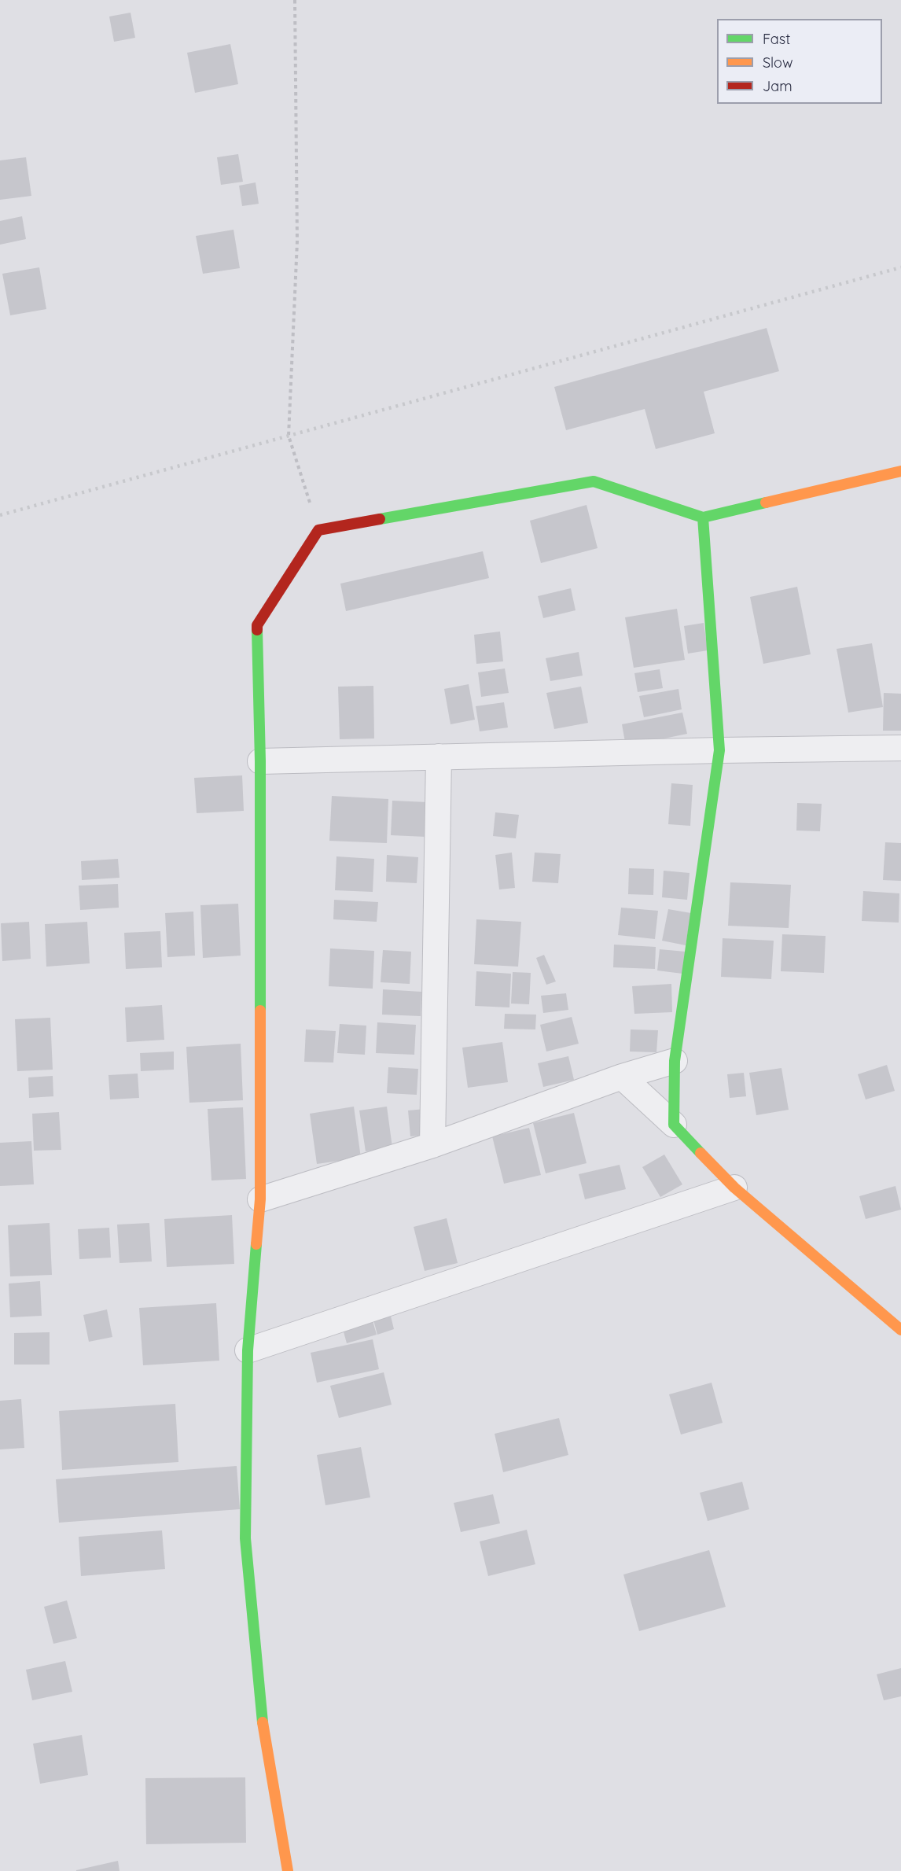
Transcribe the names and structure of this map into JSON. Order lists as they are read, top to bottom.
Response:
{
  "legend": ["Fast", "Slow", "Jam"]
}
